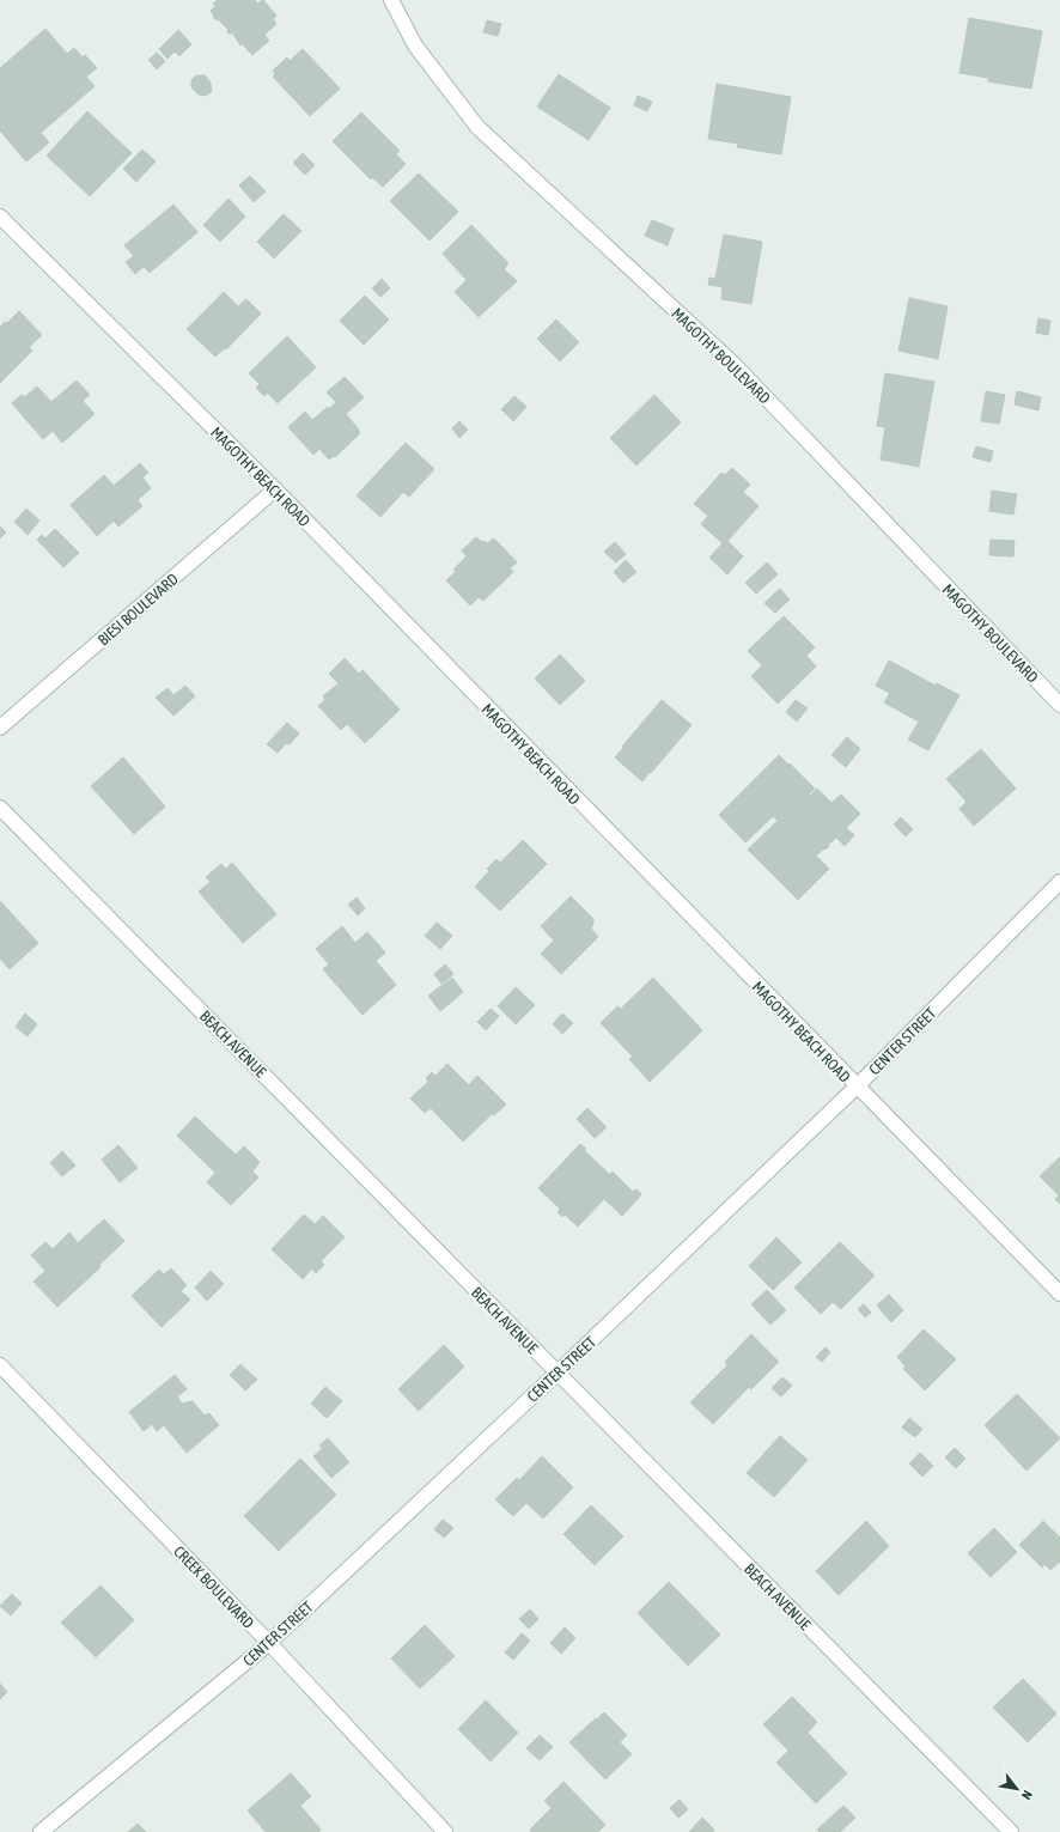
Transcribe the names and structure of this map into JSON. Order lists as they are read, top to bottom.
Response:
{
  "streets": {
    "street": [
      "MAGOTHY BOULEVARD",
      "MAGOTHY BEACH ROAD",
      "BIESI BOULEVARD",
      "CENTER STREET",
      "BEACH AVENUE",
      "CREEK BOULEVARD"
    ]
  },
  "crossings": [
    ["MAGOTHY BEACH ROAD", "BIESI BOULEVARD"],
    ["MAGOTHY BEACH ROAD", "CENTER STREET"],
    ["CENTER STREET", "BEACH AVENUE"],
    ["CENTER STREET", "CREEK BOULEVARD"]
  ],
  "north": "bottom right"
}
